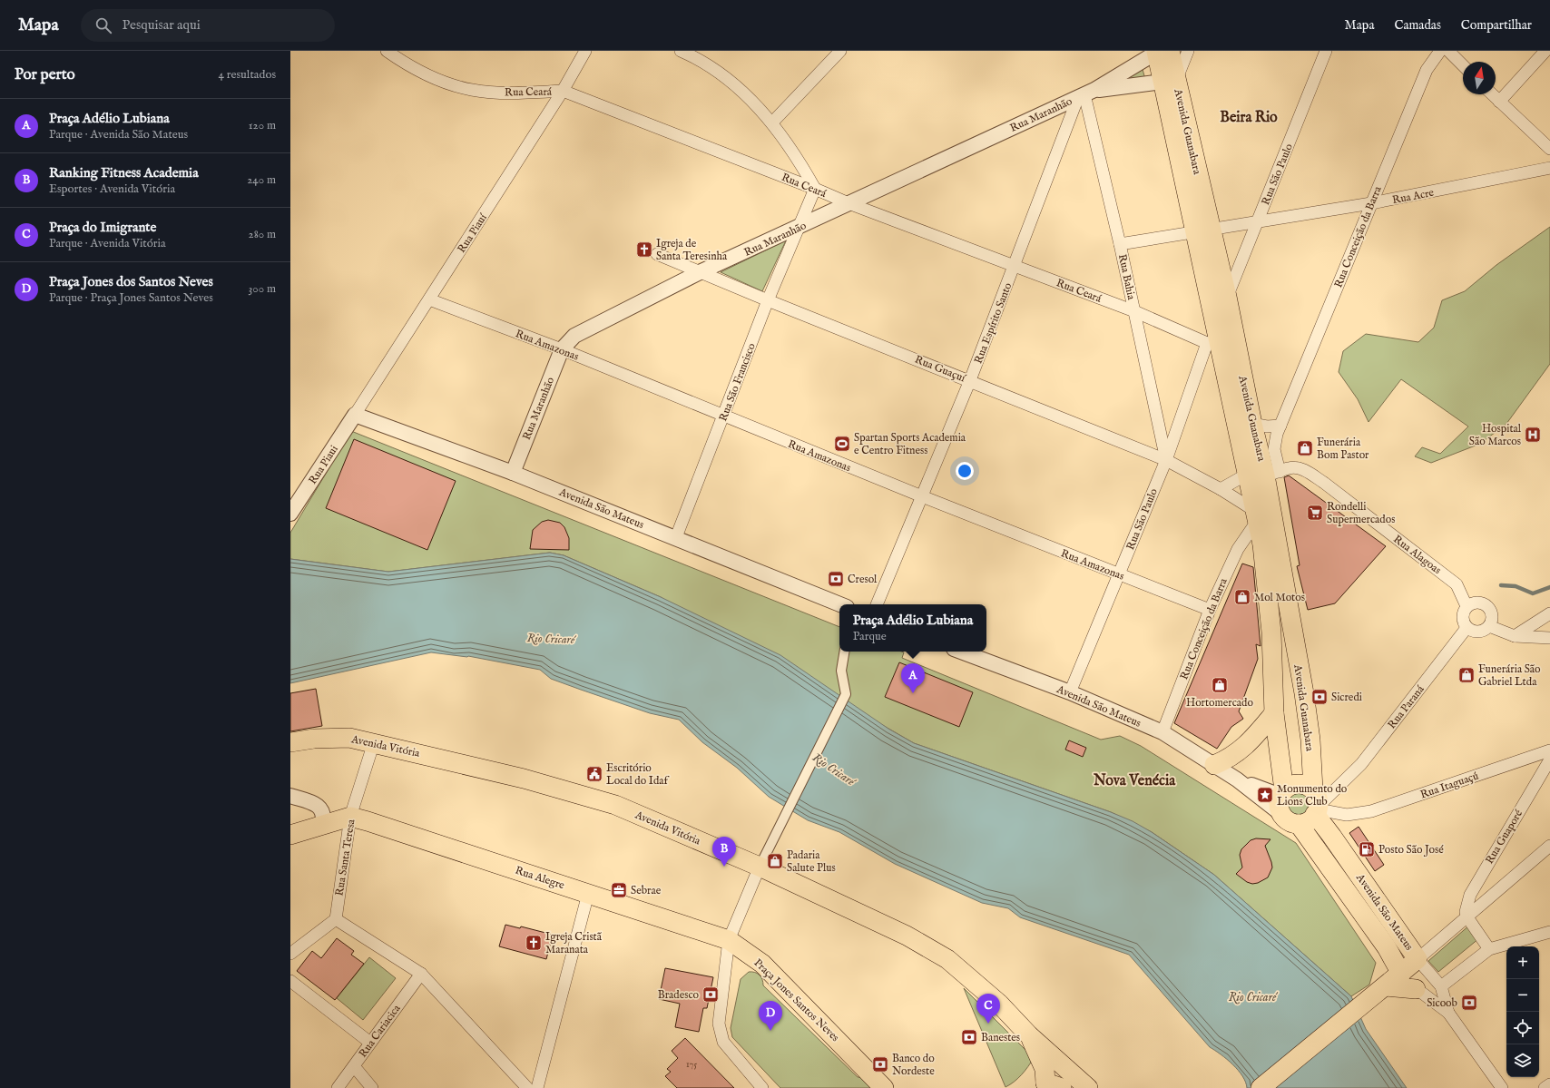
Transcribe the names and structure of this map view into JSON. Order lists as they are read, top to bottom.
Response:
{
  "streets": {
    "main road": [
      "Avenida Guanabara",
      "Avenida São Mateus",
      "Avenida Vitória",
      "Rua Alegre",
      "Praça Jones Santos Neves"
    ],
    "street": [
      "Rua Ceará",
      "Rua Maranhão",
      "Rua São Paulo",
      "Rua Acre",
      "Rua Piauí",
      "Rua Conceição da Barra",
      "Rua Bahia",
      "Rua Espírito Santo",
      "Rua Amazonas",
      "Rua Guaçuí",
      "Rua São Francisco",
      "Rua Piaui",
      "Rua Alagoas",
      "Rua Paraná",
      "Rua Itaguaçú",
      "Rua Guaporé",
      "Rua Santa Teresa",
      "Rua Cariacica"
    ]
  },
  "crossings": [
    ["Rua Ceará", "Rua Maranhão"],
    ["Rua Ceará", "Avenida Guanabara"],
    ["Rua Ceará", "Rua São Paulo"],
    ["Rua Ceará", "Rua Piauí"],
    ["Rua Ceará", "Rua Bahia"],
    ["Rua Ceará", "Rua Espírito Santo"],
    ["Rua Ceará", "Rua São Francisco"],
    ["Rua Maranhão", "Avenida Guanabara"],
    ["Rua Maranhão", "Rua Bahia"],
    ["Rua Maranhão", "Rua Espírito Santo"],
    ["Rua Maranhão", "Rua Amazonas"],
    ["Rua Maranhão", "Rua Guaçuí"],
    ["Rua Maranhão", "Rua São Francisco"],
    ["Rua Maranhão", "Avenida São Mateus"],
    ["Avenida Guanabara", "Rua São Paulo"],
    ["Avenida Guanabara", "Rua Acre"],
    ["Avenida Guanabara", "Rua Conceição da Barra"],
    ["Avenida Guanabara", "Avenida São Mateus"],
    ["Avenida Guanabara", "Rua Alagoas"],
    ["Avenida Guanabara", "Rua Paraná"],
    ["Avenida Guanabara", "Rua Itaguaçú"],
    ["Rua São Paulo", "Rua Acre"],
    ["Rua São Paulo", "Rua Bahia"],
    ["Rua São Paulo", "Rua Amazonas"],
    ["Rua São Paulo", "Rua Guaçuí"],
    ["Rua São Paulo", "Avenida São Mateus"],
    ["Rua Acre", "Rua Conceição da Barra"],
    ["Rua Acre", "Rua Bahia"],
    ["Rua Piauí", "Rua Amazonas"],
    ["Rua Piauí", "Rua Piaui"],
    ["Rua Piauí", "Avenida São Mateus"],
    ["Rua Conceição da Barra", "Rua Amazonas"],
    ["Rua Conceição da Barra", "Avenida São Mateus"],
    ["Rua Conceição da Barra", "Rua Alagoas"],
    ["Rua Bahia", "Rua Espírito Santo"],
    ["Rua Bahia", "Rua Guaçuí"],
    ["Rua Espírito Santo", "Rua Amazonas"],
    ["Rua Espírito Santo", "Rua Guaçuí"],
    ["Rua Amazonas", "Rua São Francisco"],
    ["Rua Guaçuí", "Rua São Francisco"],
    ["Rua São Francisco", "Avenida São Mateus"],
    ["Rua Piaui", "Avenida São Mateus"],
    ["Avenida São Mateus", "Rua Paraná"],
    ["Avenida São Mateus", "Rua Itaguaçú"],
    ["Rua Alagoas", "Rua Paraná"],
    ["Rua Paraná", "Rua Itaguaçú"],
    ["Avenida Vitória", "Rua Santa Teresa"],
    ["Rua Santa Teresa", "Rua Alegre"],
    ["Rua Alegre", "Praça Jones Santos Neves"]
  ],
  "districts": ["Beira Rio", "Nova Venécia"],
  "water": ["Rio Cricaré"],
  "places": {
    "church": ["Igreja de Santa Teresinha", "Igreja Cristã Maranata"],
    "hospital": ["Hospital São Marcos"],
    "sports": ["Spartan Sports Academia e Centro Fitness"],
    "shop": [
      "Funerária Bom Pastor",
      "Mol Motos",
      "Funerária São Gabriel Ltda",
      "Hortomercado",
      "Padaria Salute Plus"
    ],
    "supermarket": ["Rondelli Supermercados"],
    "bank": [
      "Cresol",
      "Sicredi",
      "Bradesco",
      "Sicoob",
      "Banestes",
      "Banco do Nordeste"
    ],
    "public building": ["Escritório Local do Idaf"],
    "place": ["Monumento do Lions Club"],
    "fuel station": ["Posto São José"],
    "office": ["Sebrae"]
  },
  "house_numbers": ["175"],
  "north": "top",
  "page": {
    "header": "Mapa",
    "search": "Pesquisar aqui",
    "nav": ["Mapa", "Camadas", "Compartilhar"],
    "heading": ["Por perto", "4 resultados"],
    "list": [
      {
        "mark": "A",
        "name": "Praça Adélio Lubiana",
        "note": "Parque · Avenida São Mateus",
        "value": "120 m"
      },
      {
        "mark": "B",
        "name": "Ranking Fitness Academia",
        "note": "Esportes · Avenida Vitória",
        "value": "240 m"
      },
      {
        "mark": "C",
        "name": "Praça do Imigrante",
        "note": "Parque · Avenida Vitória",
        "value": "280 m"
      },
      {
        "mark": "D",
        "name": "Praça Jones dos Santos Neves",
        "note": "Parque · Praça Jones Santos Neves",
        "value": "300 m"
      }
    ],
    "popup": ["Praça Adélio Lubiana", "Parque"],
    "pins": [
      "A",
      "B",
      "C",
      "D"
    ],
    "map_buttons": ["+", "−"]
  }
}
